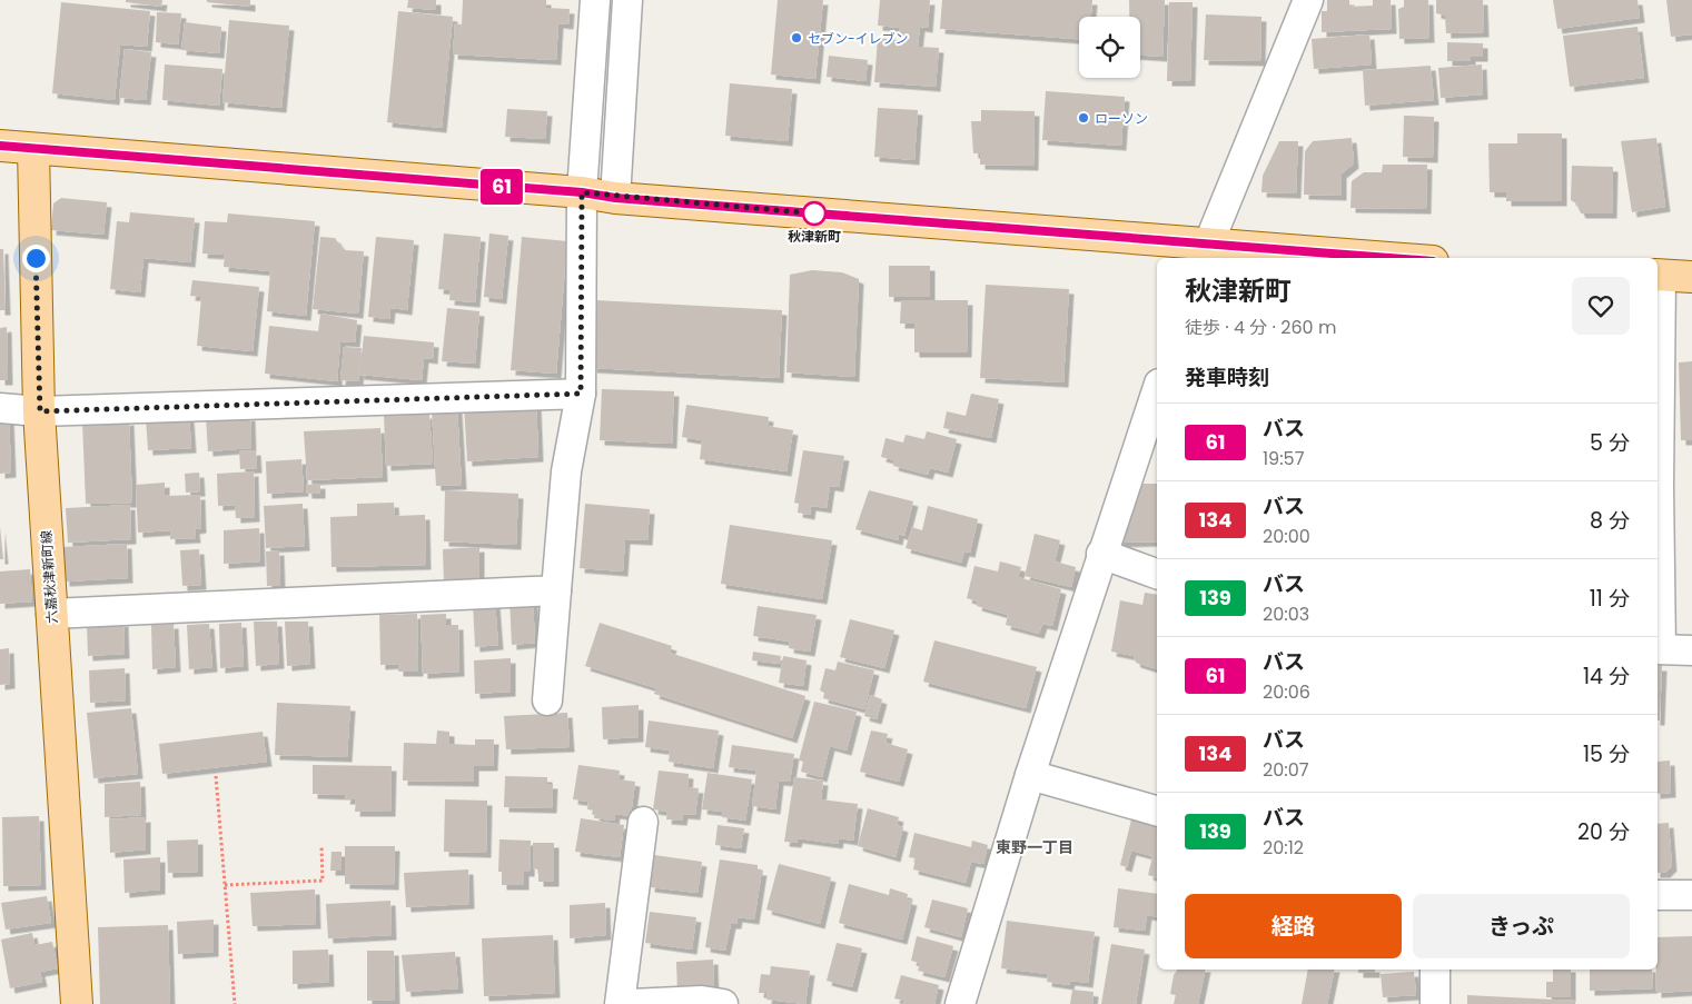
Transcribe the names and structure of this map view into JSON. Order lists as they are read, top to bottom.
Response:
{
  "streets": {
    "main road": ["六嘉秋津新町線"]
  },
  "districts": ["東野一丁目"],
  "places": ["セブン-イレブン", "ローソン", "秋津新町"],
  "lines": ["bus line 61"],
  "page": {
    "on_map": "61",
    "heading": [
      ["秋津新町", "徒歩 · 4 分 · 260 m"],
      "発車時刻"
    ],
    "list": [
      {
        "mark": "61",
        "name": "バス",
        "note": "19:57",
        "value": "5 分"
      },
      {
        "mark": "134",
        "name": "バス",
        "note": "20:00",
        "value": "8 分"
      },
      {
        "mark": "139",
        "name": "バス",
        "note": "20:03",
        "value": "11 分"
      },
      {
        "mark": "61",
        "name": "バス",
        "note": "20:06",
        "value": "14 分"
      },
      {
        "mark": "134",
        "name": "バス",
        "note": "20:07",
        "value": "15 分"
      },
      {
        "mark": "139",
        "name": "バス",
        "note": "20:12",
        "value": "20 分"
      }
    ],
    "buttons": ["経路", "きっぷ"]
  }
}
